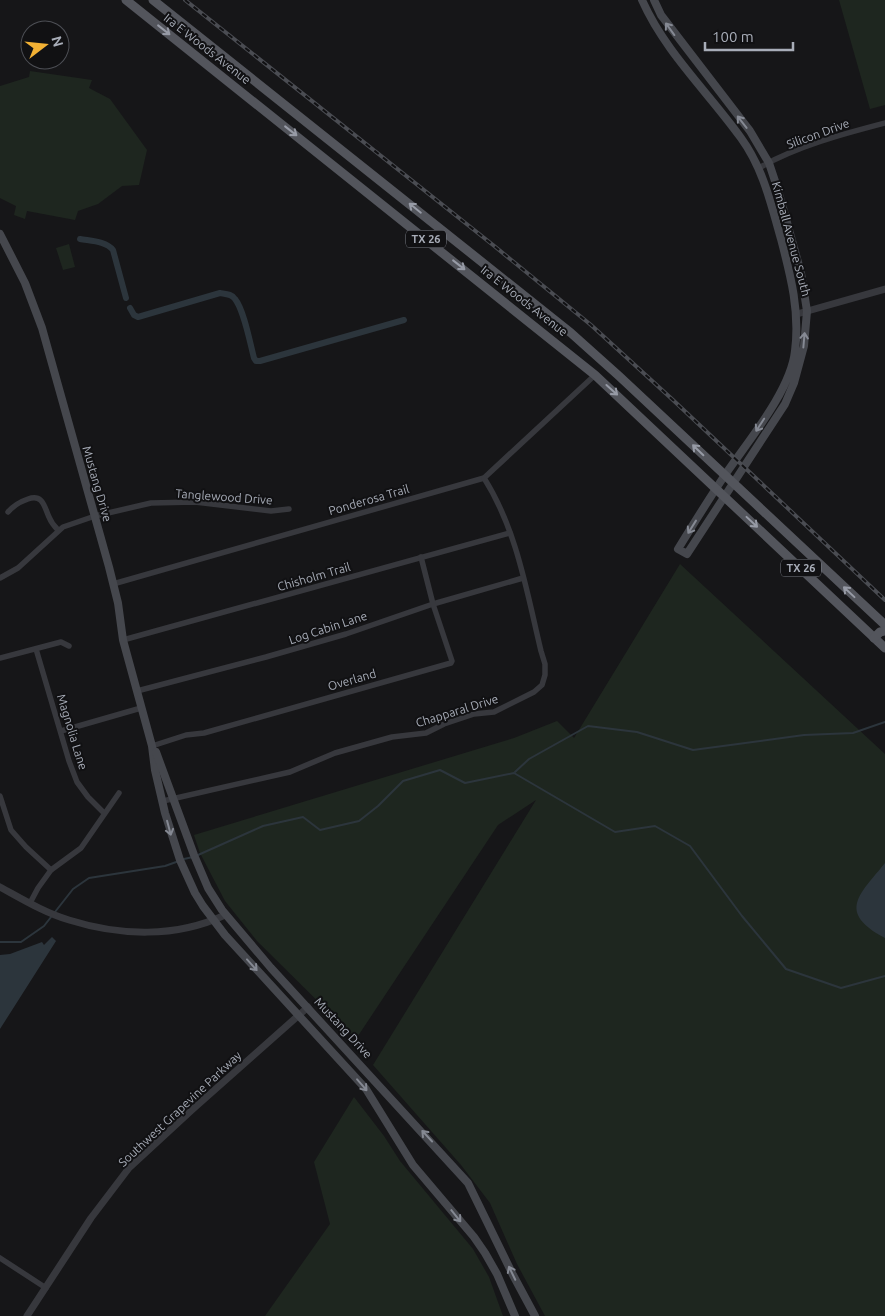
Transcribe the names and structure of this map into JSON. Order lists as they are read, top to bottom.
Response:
{
  "streets": {
    "main road": [
      "Ira E Woods Avenue",
      "TX 26",
      "Kimball Avenue South",
      "Mustang Drive"
    ],
    "street": [
      "Silicon Drive",
      "Tanglewood Drive",
      "Ponderosa Trail",
      "Chisholm Trail",
      "Log Cabin Lane",
      "Overland",
      "Chapparal Drive",
      "Magnolia Lane",
      "Southwest Grapevine Parkway"
    ]
  },
  "crossings": [
    ["Ira E Woods Avenue", "Kimball Avenue South"],
    ["Ira E Woods Avenue", "Ponderosa Trail"],
    ["Silicon Drive", "Kimball Avenue South"],
    ["Mustang Drive", "Tanglewood Drive"],
    ["Mustang Drive", "Ponderosa Trail"],
    ["Mustang Drive", "Chisholm Trail"],
    ["Mustang Drive", "Log Cabin Lane"],
    ["Mustang Drive", "Overland"],
    ["Mustang Drive", "Chapparal Drive"],
    ["Mustang Drive", "Southwest Grapevine Parkway"],
    ["Ponderosa Trail", "Chapparal Drive"],
    ["Chisholm Trail", "Overland"],
    ["Chisholm Trail", "Chapparal Drive"],
    ["Log Cabin Lane", "Overland"],
    ["Log Cabin Lane", "Chapparal Drive"]
  ],
  "scale_bar": "100 m",
  "north": "right"
}
